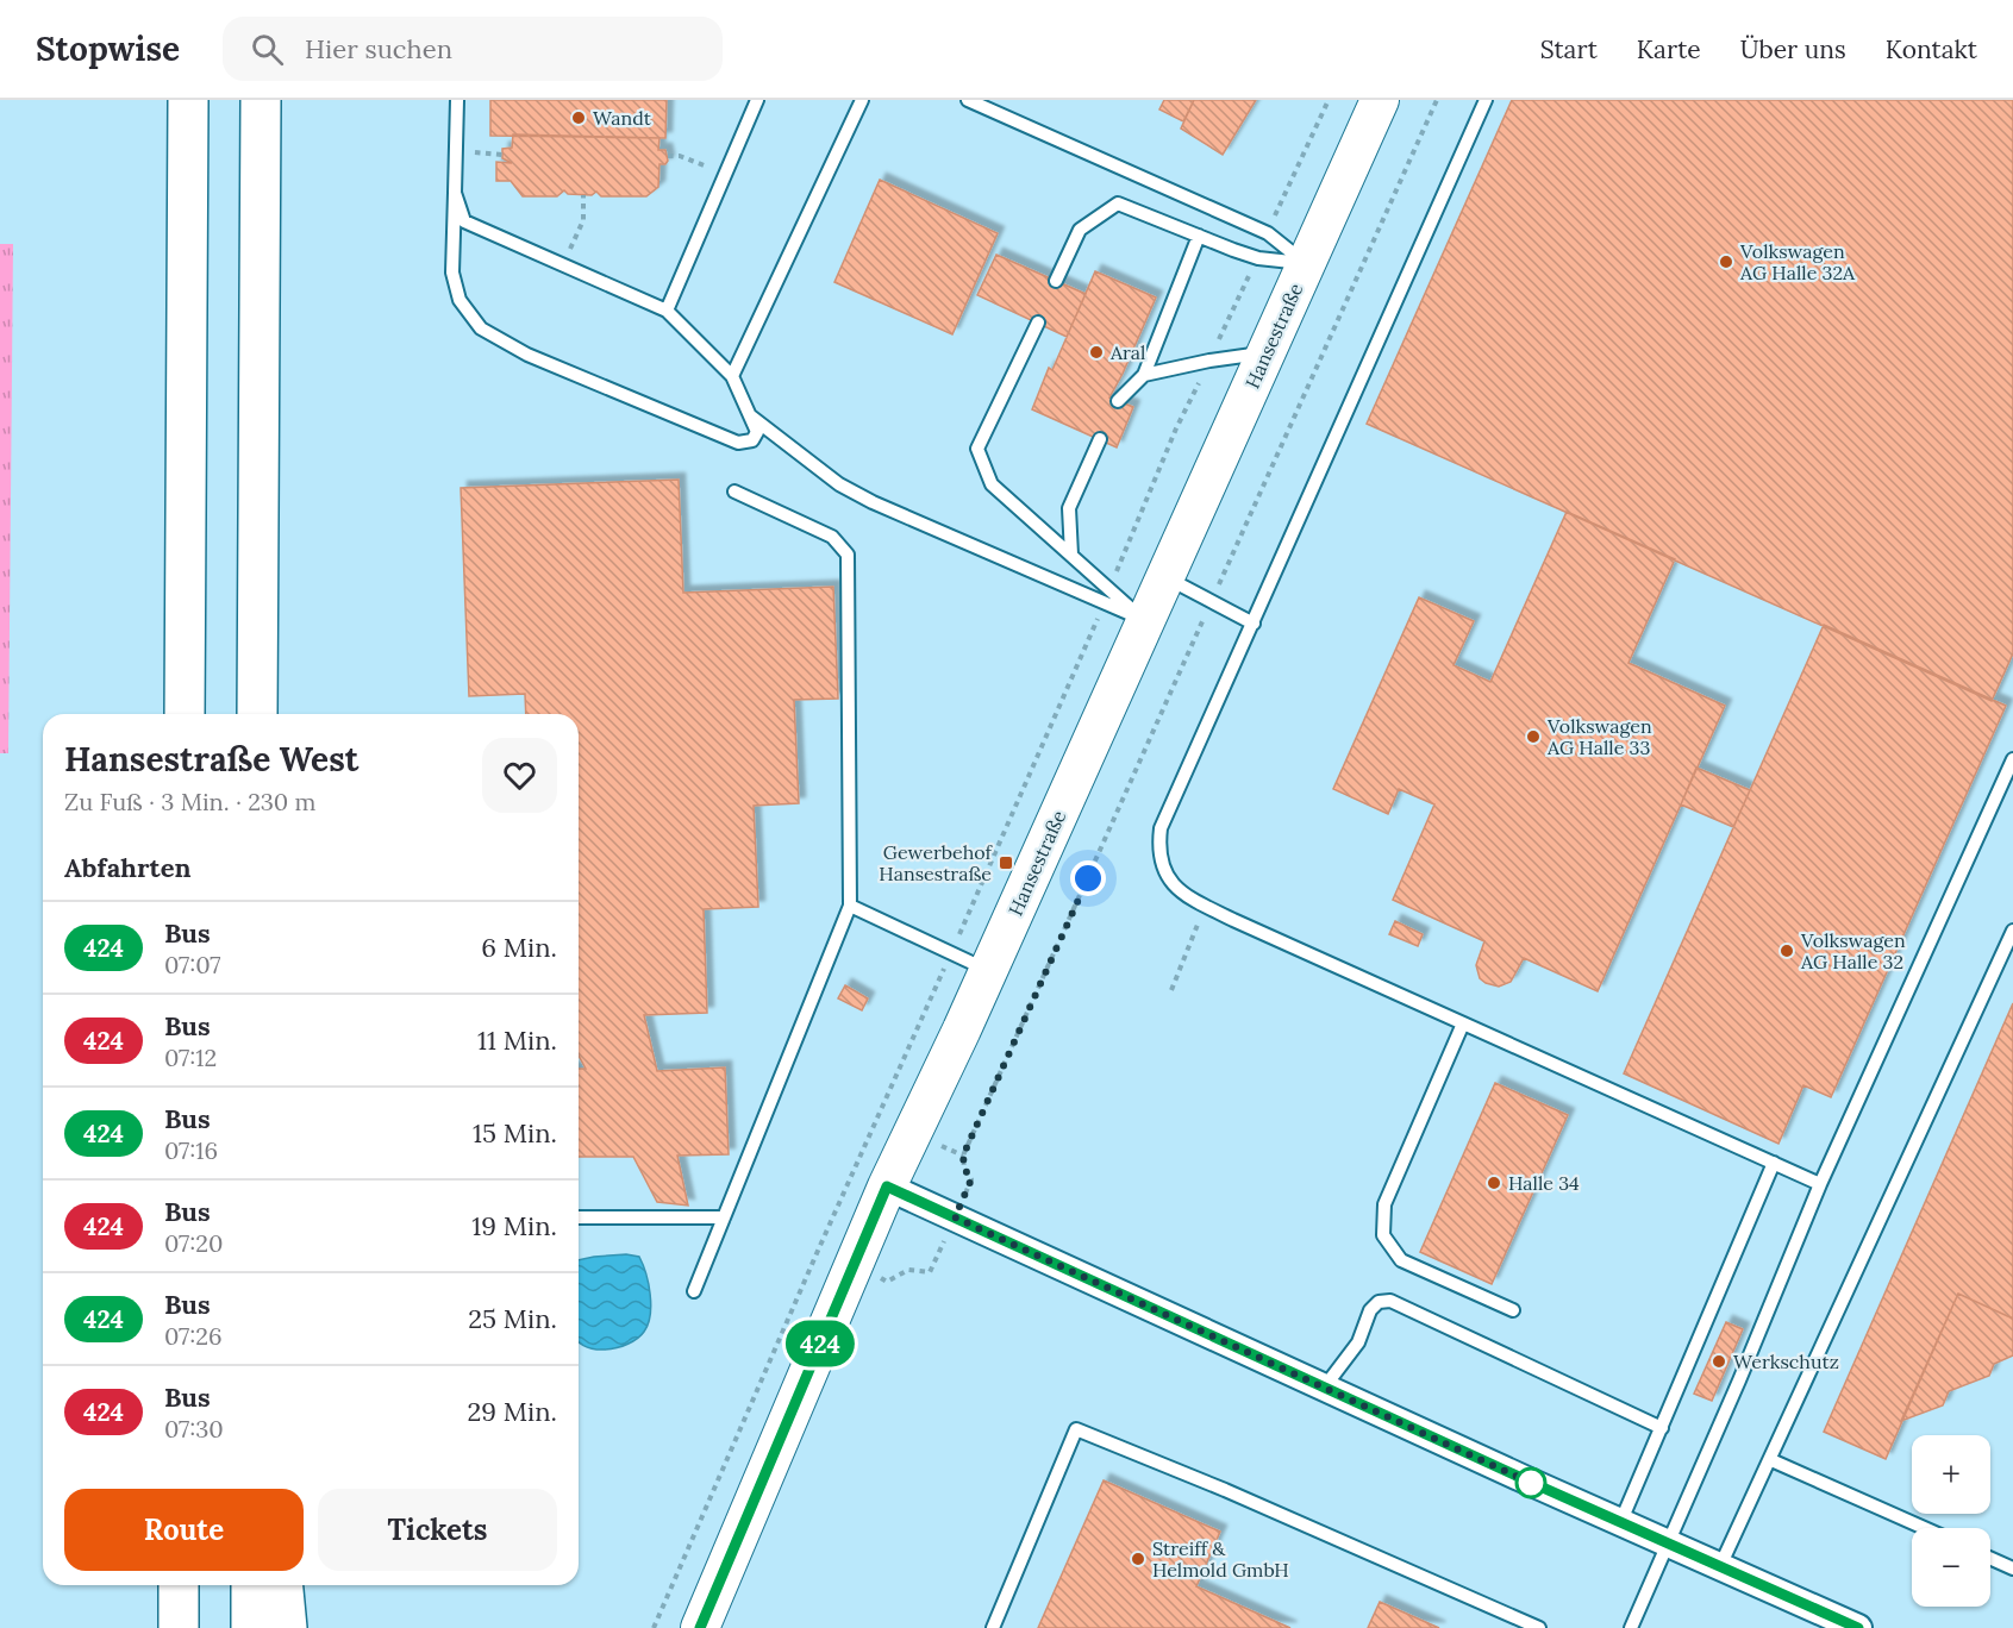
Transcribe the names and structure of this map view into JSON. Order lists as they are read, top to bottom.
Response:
{
  "streets": {
    "main road": ["Hansestraße"]
  },
  "places": {
    "other": [
      "Wandt",
      "Volkswagen AG Halle 32A",
      "Aral",
      "Volkswagen AG Halle 33",
      "Volkswagen AG Halle 32",
      "Halle 34",
      "Werkschutz",
      "Streiff & Helmold GmbH"
    ],
    "transit": ["Gewerbehof Hansestraße"]
  },
  "lines": ["bus line 424"],
  "page": {
    "header": "Stopwise",
    "search": "Hier suchen",
    "nav": [
      "Start",
      "Karte",
      "Über uns",
      "Kontakt"
    ],
    "on_map": "424",
    "heading": [
      ["Hansestraße West", "Zu Fuß · 3 Min. · 230 m"],
      "Abfahrten"
    ],
    "list": [
      {
        "mark": "424",
        "name": "Bus",
        "note": "07:07",
        "value": "6 Min."
      },
      {
        "mark": "424",
        "name": "Bus",
        "note": "07:12",
        "value": "11 Min."
      },
      {
        "mark": "424",
        "name": "Bus",
        "note": "07:16",
        "value": "15 Min."
      },
      {
        "mark": "424",
        "name": "Bus",
        "note": "07:20",
        "value": "19 Min."
      },
      {
        "mark": "424",
        "name": "Bus",
        "note": "07:26",
        "value": "25 Min."
      },
      {
        "mark": "424",
        "name": "Bus",
        "note": "07:30",
        "value": "29 Min."
      }
    ],
    "map_buttons": ["+", "−"],
    "buttons": ["Route", "Tickets"]
  }
}
